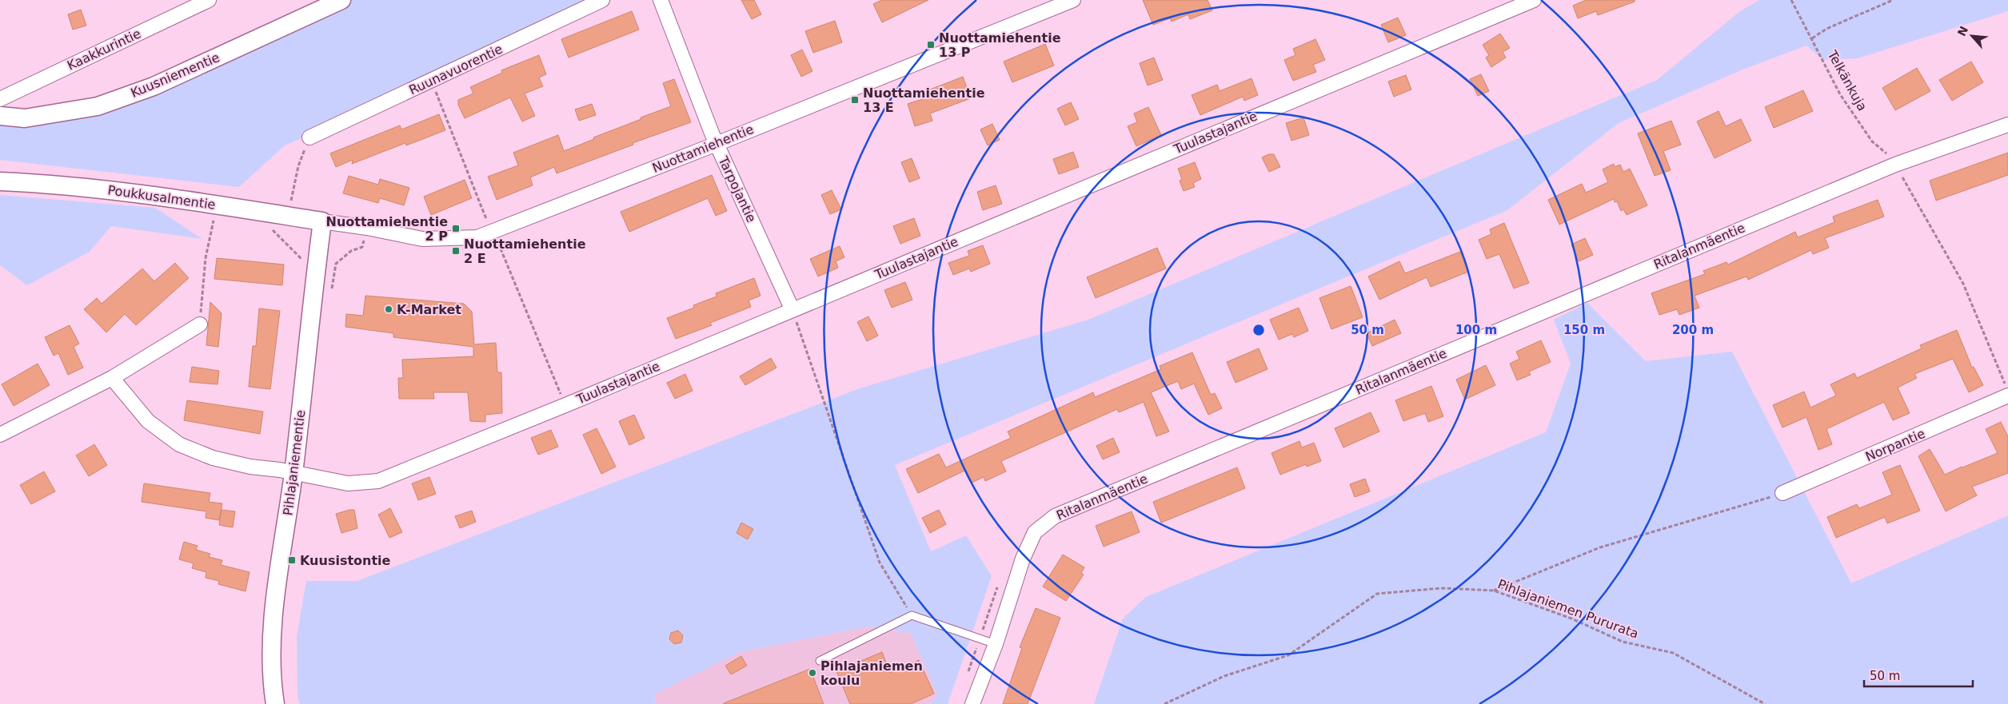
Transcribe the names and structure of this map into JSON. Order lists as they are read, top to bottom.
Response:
{
  "streets": {
    "street": [
      "Kaakkurintie",
      "Ruunavuorentie",
      "Kuusniementie",
      "Tuulastajantie",
      "Nuottamiehentie",
      "Tarpojantie",
      "Poukkusalmentie",
      "Ritalanmäentie",
      "Norpantie",
      "Pihlajaniementie"
    ],
    "path": ["Telkänkuja", "Pihlajaniemen Pururata"]
  },
  "crossings": [
    ["Telkänkuja", "Ritalanmäentie"],
    ["Tuulastajantie", "Tarpojantie"],
    ["Tuulastajantie", "Pihlajaniementie"],
    ["Nuottamiehentie", "Tarpojantie"],
    ["Nuottamiehentie", "Poukkusalmentie"],
    ["Nuottamiehentie", "Pihlajaniementie"],
    ["Poukkusalmentie", "Pihlajaniementie"]
  ],
  "places": {
    "transit": [
      "Nuottamiehentie 13 P",
      "Nuottamiehentie 13 E",
      "Nuottamiehentie 2 P",
      "Nuottamiehentie 2 E",
      "Kuusistontie"
    ],
    "other": ["K-Market", "Pihlajaniemen koulu"]
  },
  "scale_bar": "50 m",
  "north": "top left",
  "rings": [
    "50 m",
    "100 m",
    "150 m",
    "200 m"
  ]
}
